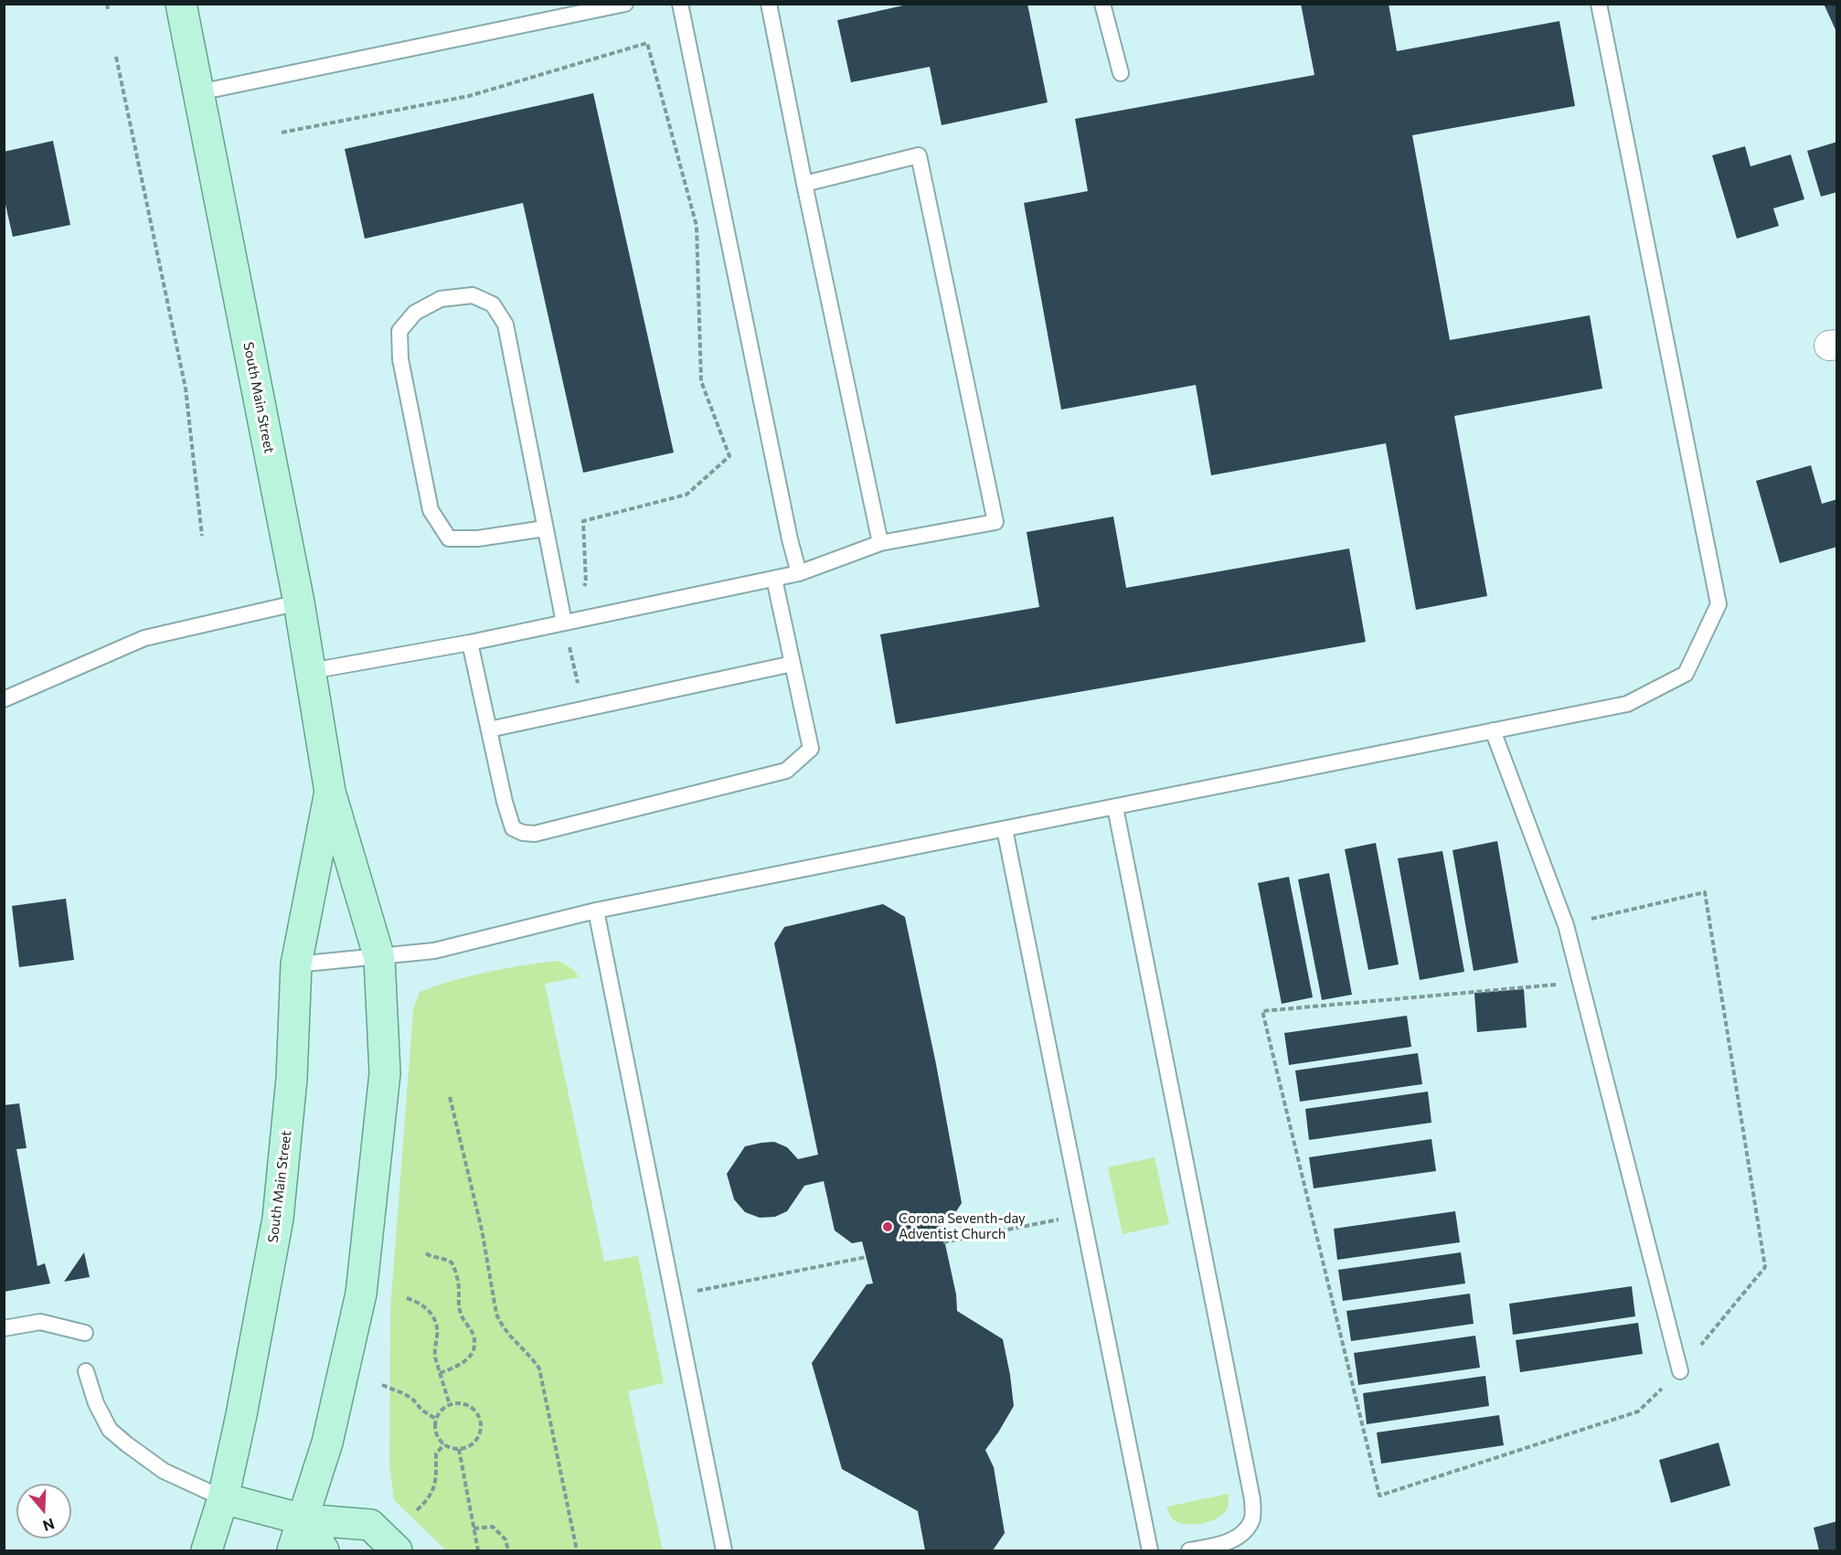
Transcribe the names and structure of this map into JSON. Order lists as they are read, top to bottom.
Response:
{
  "streets": {
    "main road": ["South Main Street"]
  },
  "places": ["Corona Seventh-day Adventist Church"],
  "north": "bottom"
}
